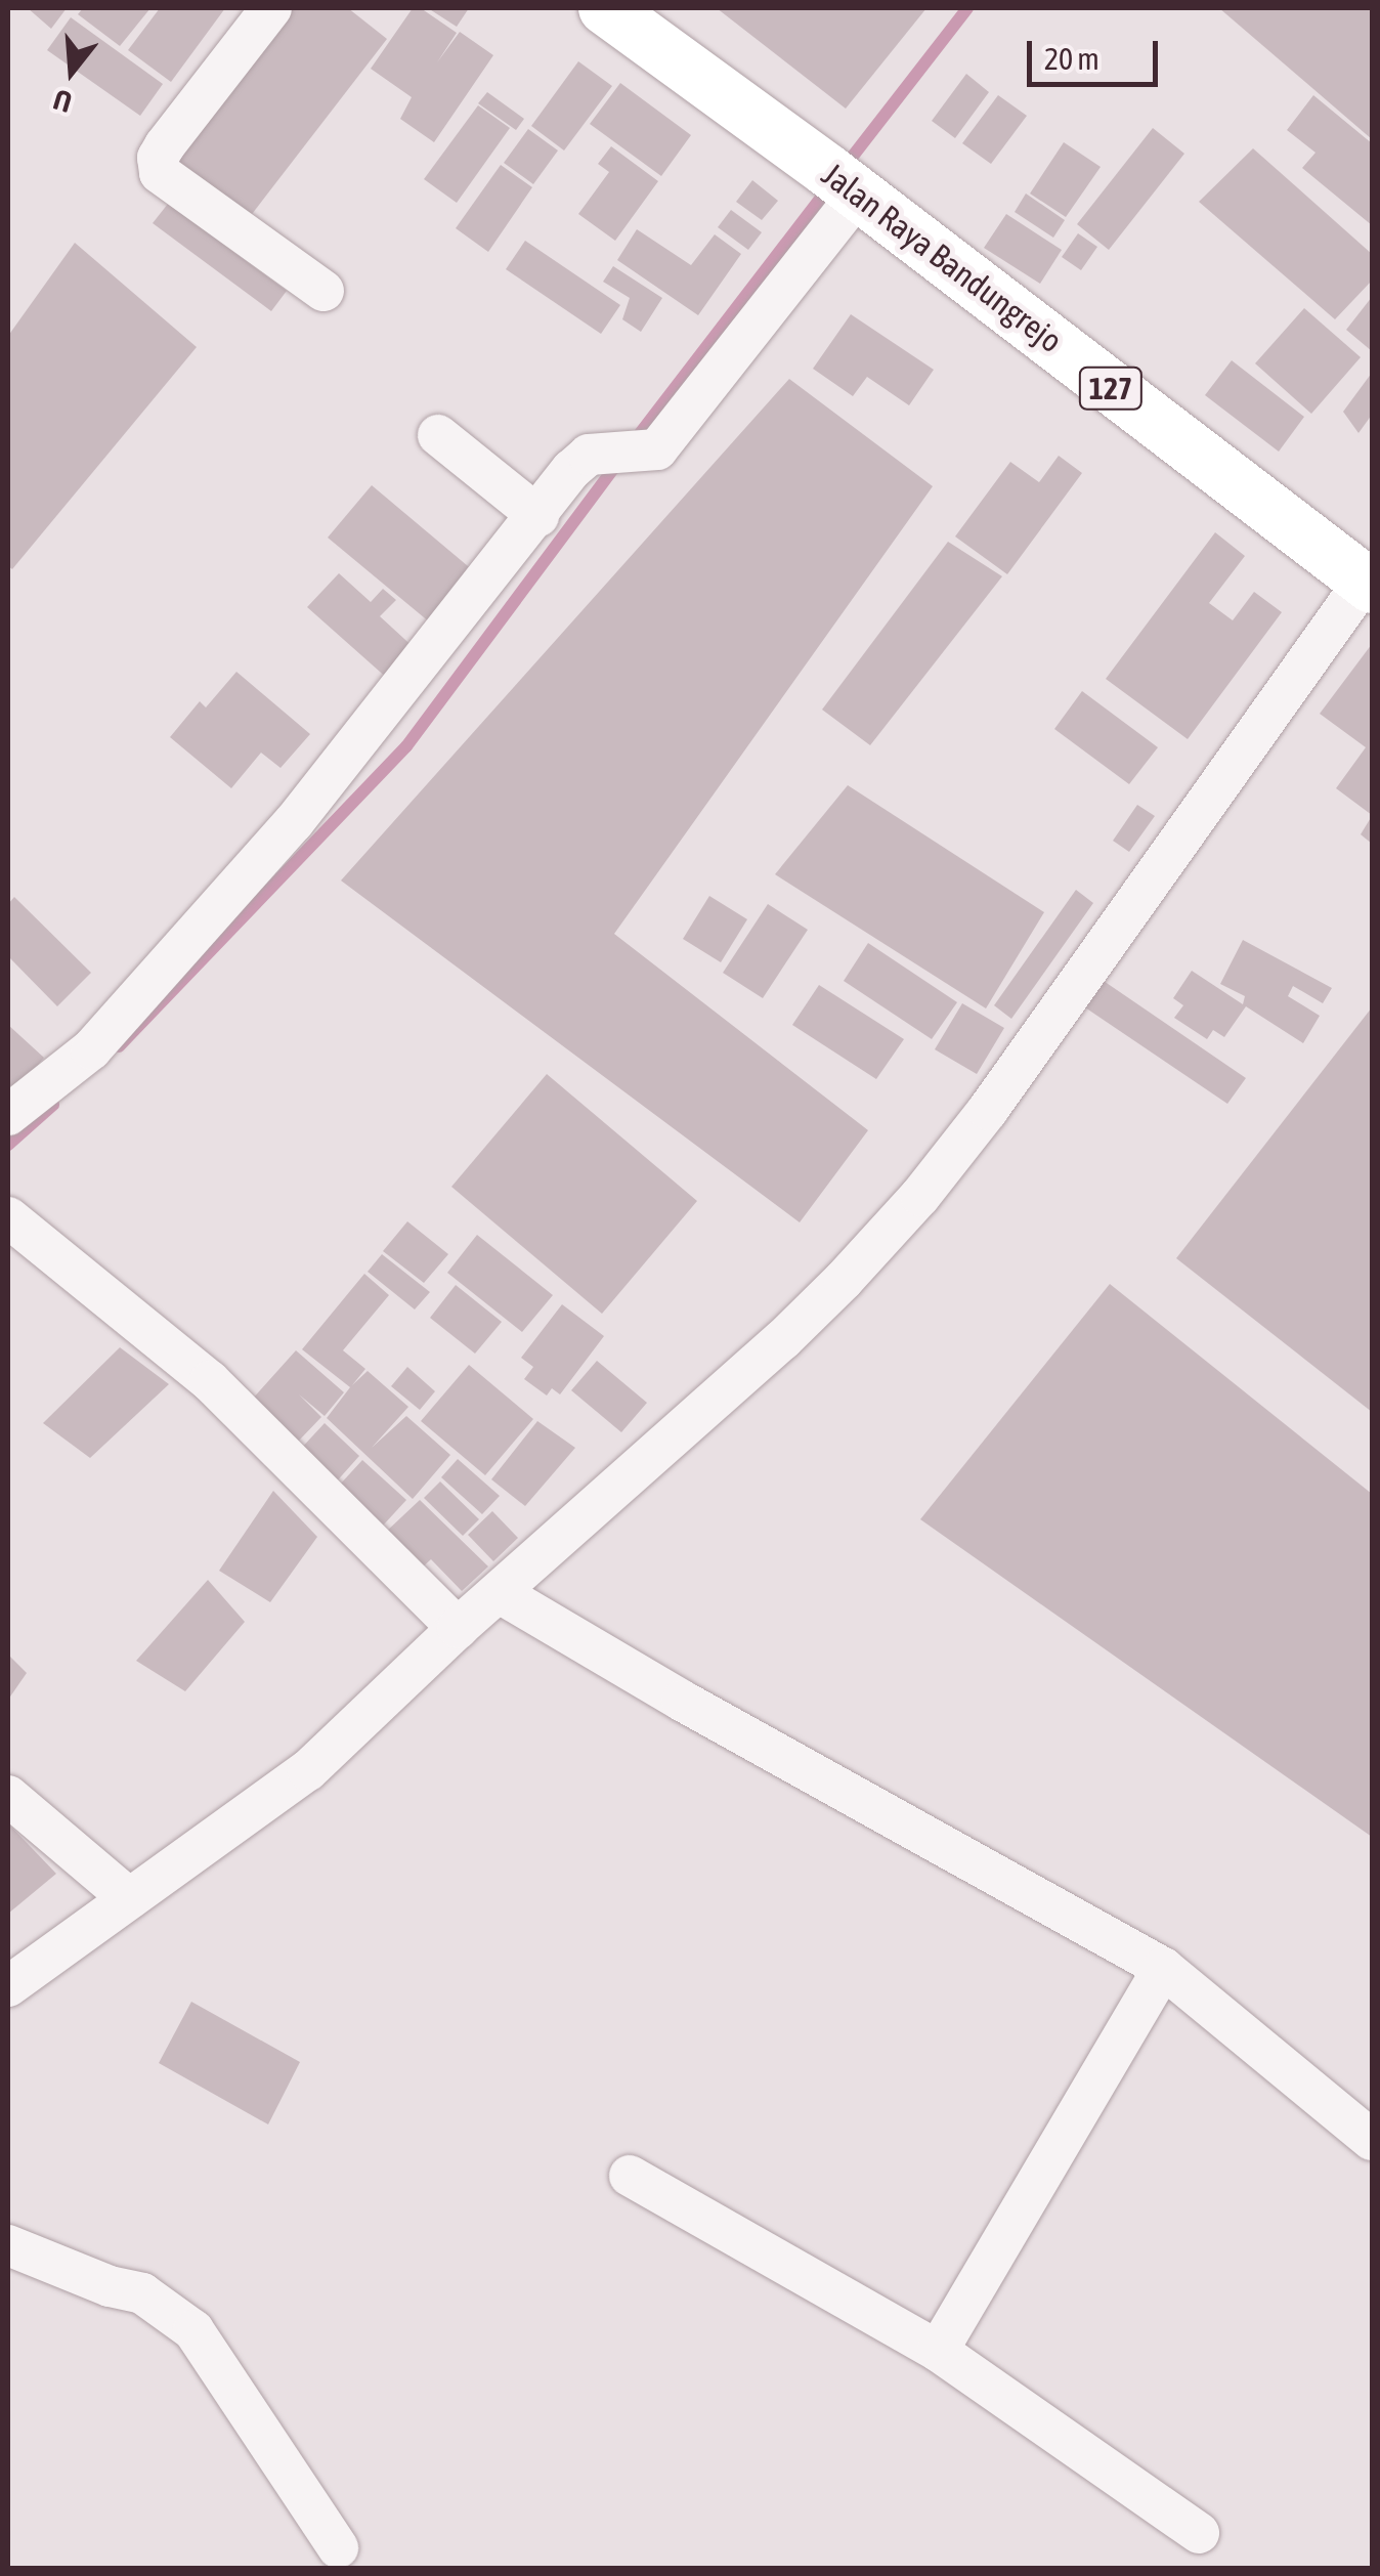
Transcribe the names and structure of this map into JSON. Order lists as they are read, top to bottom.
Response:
{
  "streets": {
    "main road": ["Jalan Raya Bandungrejo", "127"]
  },
  "scale_bar": "20 m",
  "north": "bottom"
}
